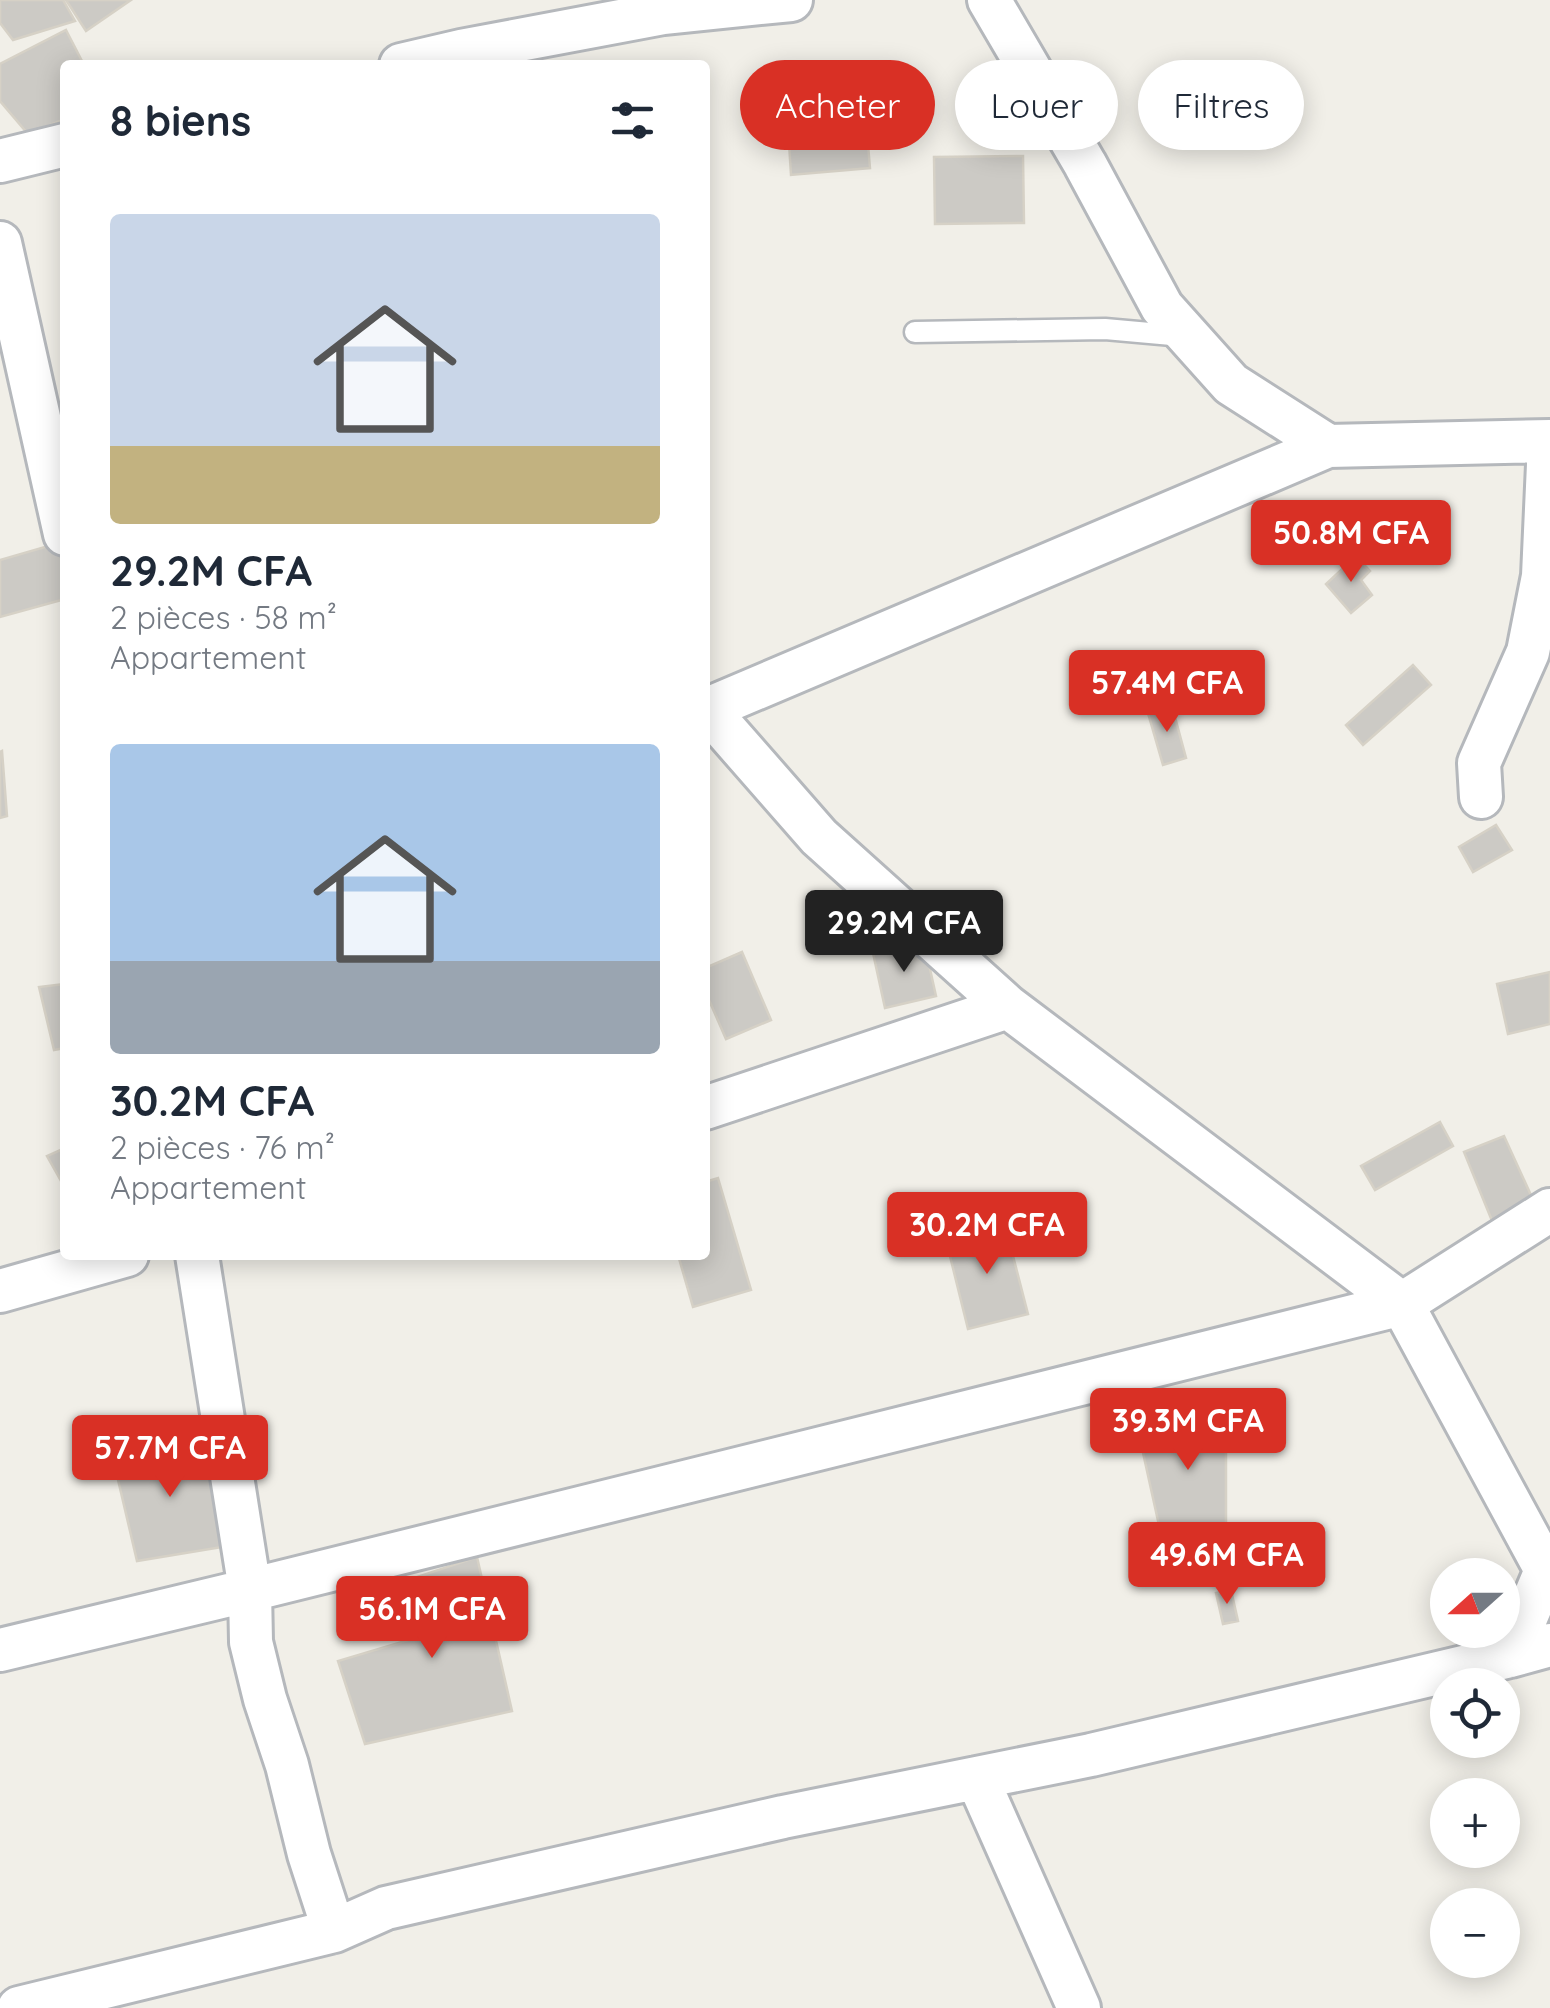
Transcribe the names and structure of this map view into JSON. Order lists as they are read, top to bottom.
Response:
{
  "north": "left",
  "page": {
    "chip": ["Acheter", "Louer", "Filtres"],
    "heading": "8 biens",
    "list": [
      {
        "name": "29.2M CFA",
        "note": "2 pièces · 58 m² · Appartement"
      },
      {
        "name": "30.2M CFA",
        "note": "2 pièces · 76 m² · Appartement"
      }
    ],
    "price": [
      "50.8M CFA",
      "57.4M CFA",
      "29.2M CFA",
      "30.2M CFA",
      "39.3M CFA",
      "57.7M CFA",
      "49.6M CFA",
      "56.1M CFA"
    ],
    "map_buttons": ["+", "−"]
  }
}
